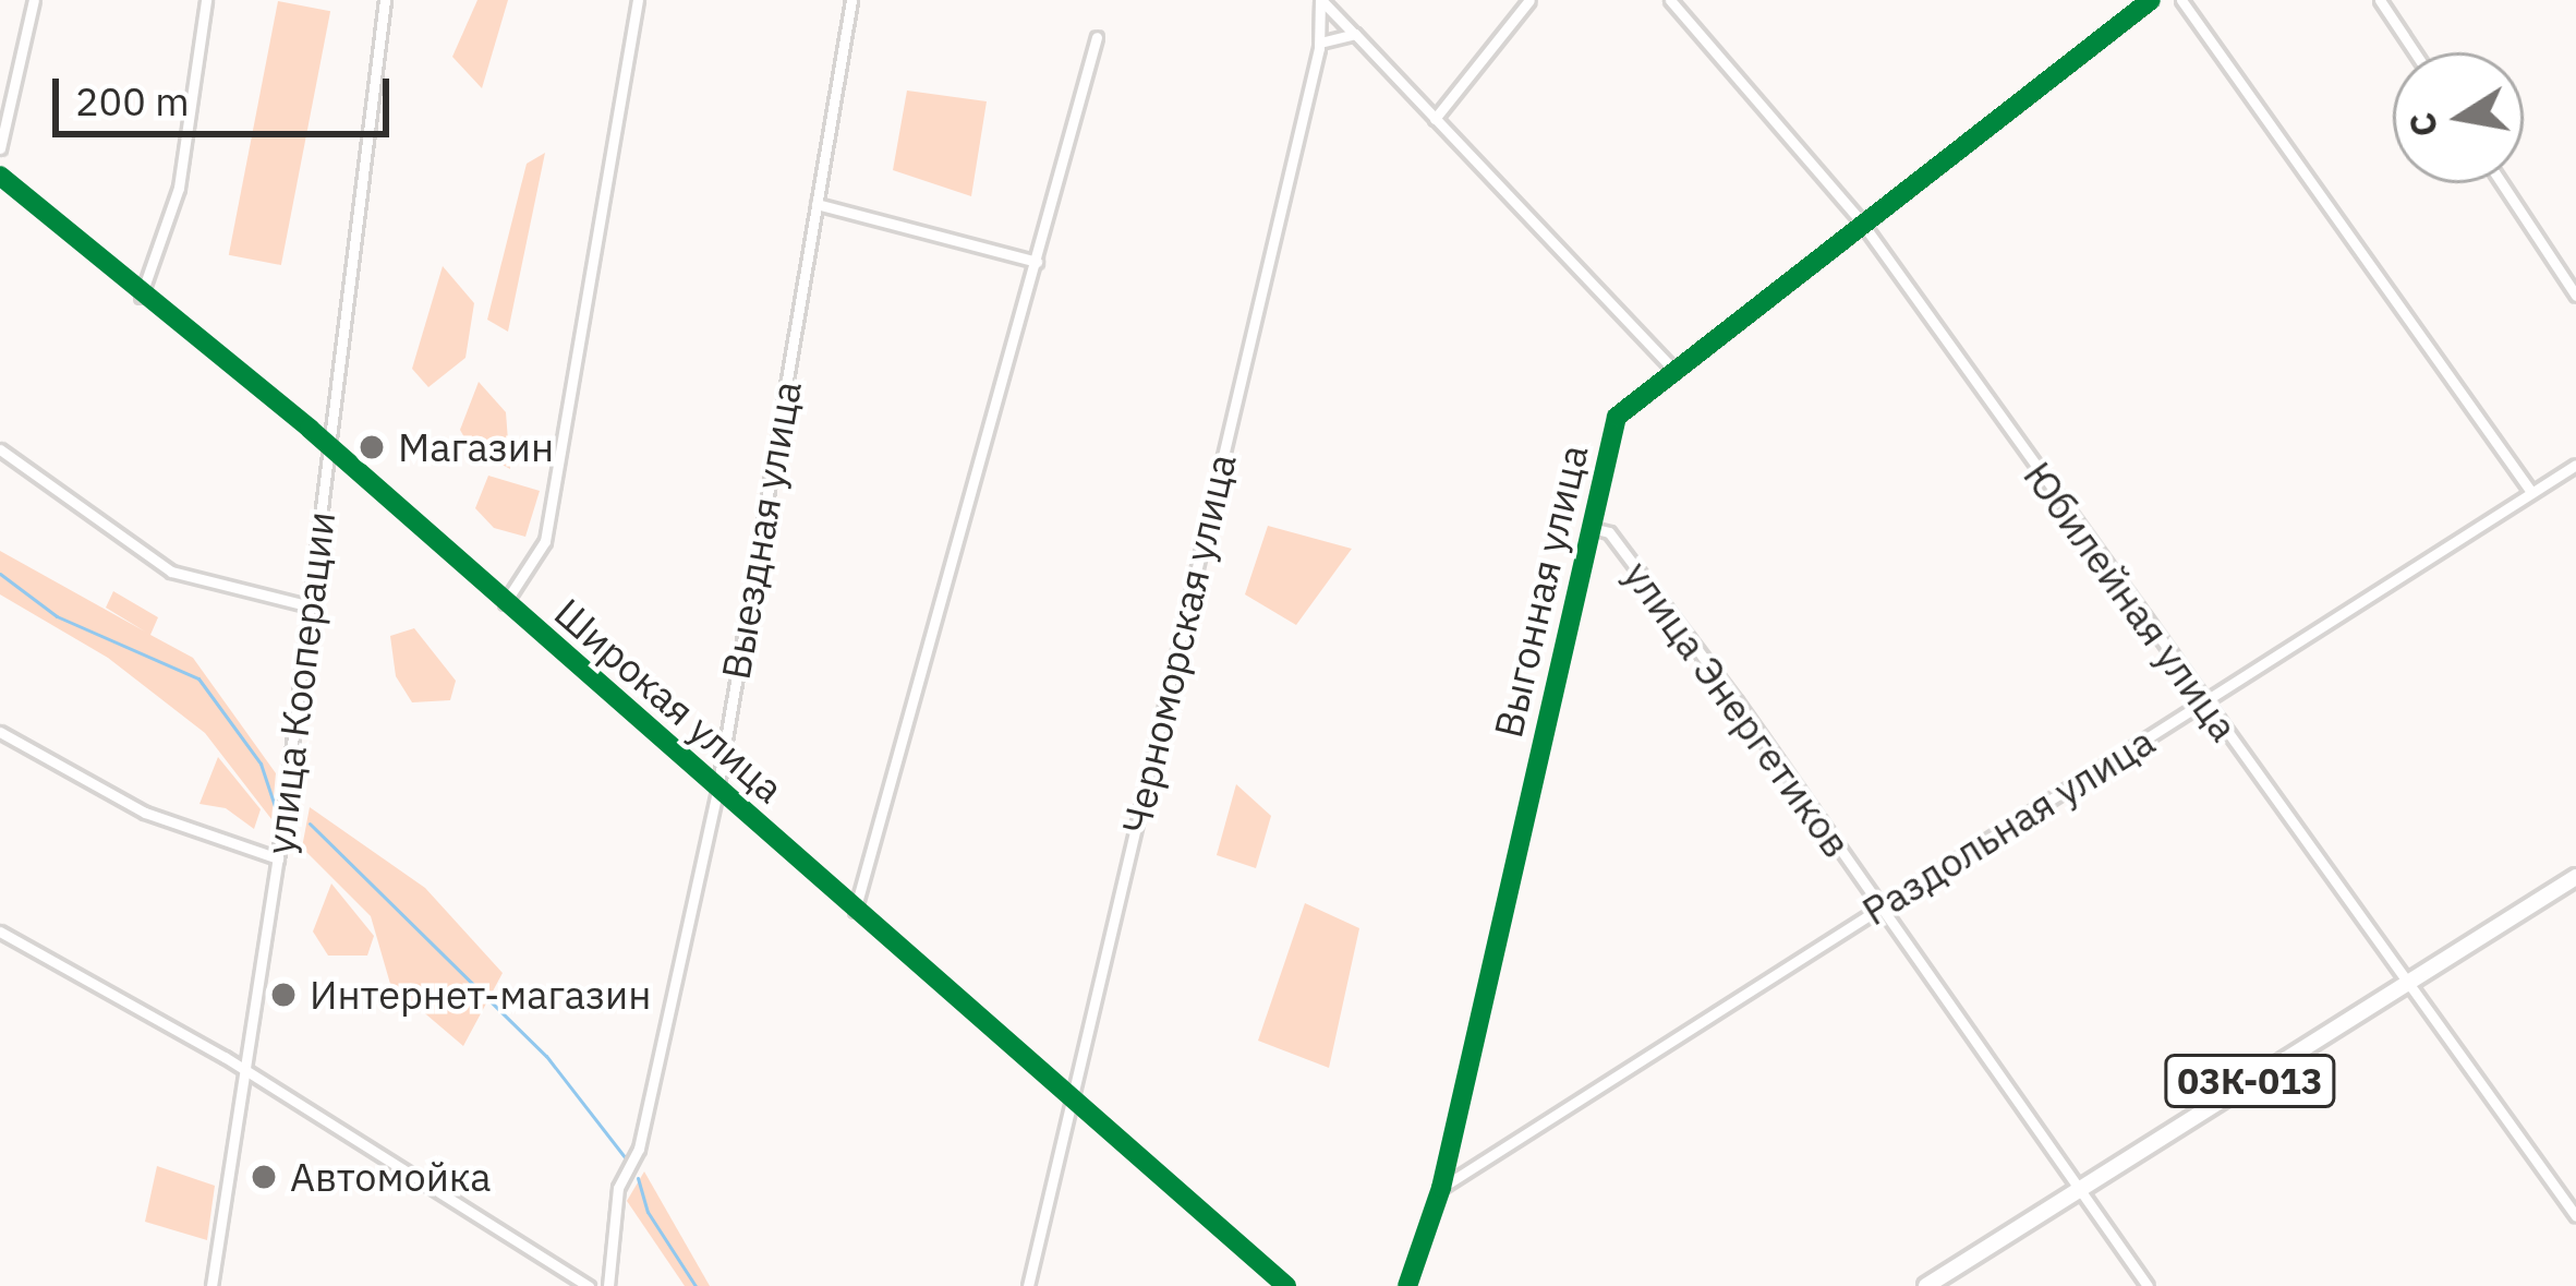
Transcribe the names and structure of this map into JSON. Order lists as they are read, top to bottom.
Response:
{
  "streets": {
    "main road": ["03К-013"],
    "street": [
      "Выездная улица",
      "Выгонная улица",
      "Юбилейная улица",
      "Черноморская улица",
      "улица Кооперации",
      "Широкая улица",
      "улица Энергетиков",
      "Раздольная улица"
    ]
  },
  "crossings": [
    ["Выездная улица", "Широкая улица"],
    ["Выгонная улица", "Юбилейная улица"],
    ["Выгонная улица", "улица Энергетиков"],
    ["Выгонная улица", "Раздольная улица"],
    ["Юбилейная улица", "Раздольная улица"],
    ["Юбилейная улица", "03К-013"],
    ["Черноморская улица", "Широкая улица"],
    ["улица Кооперации", "Широкая улица"],
    ["улица Энергетиков", "Раздольная улица"],
    ["улица Энергетиков", "03К-013"]
  ],
  "places": ["Магазин", "Интернет-магазин", "Автомойка"],
  "scale_bar": "200 m",
  "north": "left"
}
